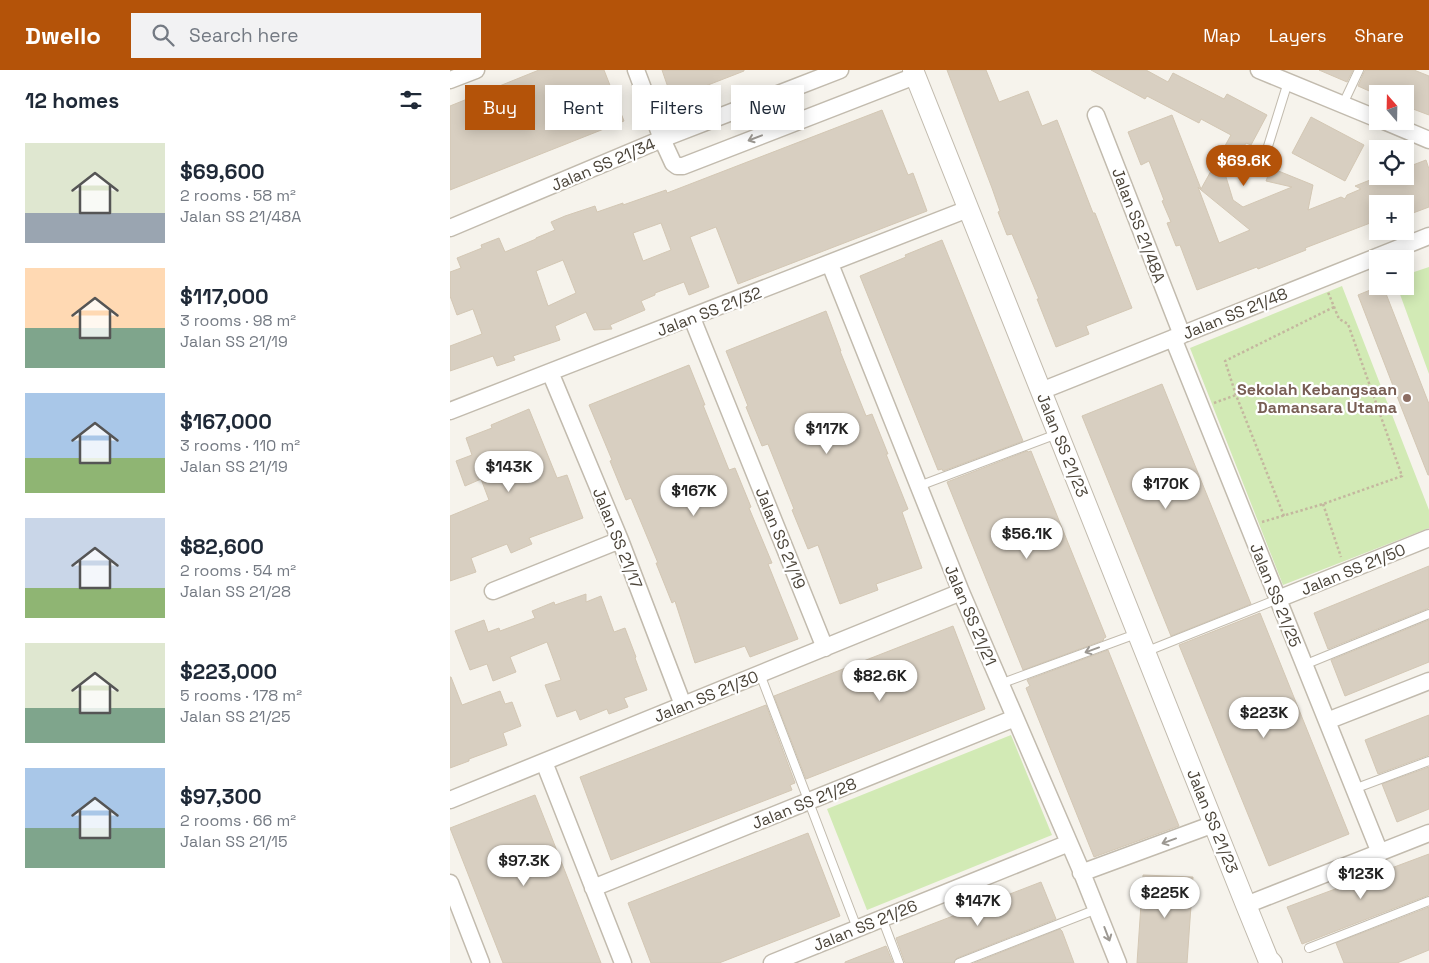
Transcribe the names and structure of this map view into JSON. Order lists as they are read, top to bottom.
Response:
{
  "streets": {
    "street": [
      "Jalan SS 21/34",
      "Jalan SS 21/48A",
      "Jalan SS 21/32",
      "Jalan SS 21/48",
      "Jalan SS 21/23",
      "Jalan SS 21/17",
      "Jalan SS 21/19",
      "Jalan SS 21/50",
      "Jalan SS 21/25",
      "Jalan SS 21/21",
      "Jalan SS 21/30",
      "Jalan SS 21/28",
      "Jalan SS 21/26"
    ]
  },
  "crossings": [
    ["Jalan SS 21/48A", "Jalan SS 21/48"],
    ["Jalan SS 21/48A", "Jalan SS 21/25"],
    ["Jalan SS 21/32", "Jalan SS 21/23"],
    ["Jalan SS 21/32", "Jalan SS 21/17"],
    ["Jalan SS 21/32", "Jalan SS 21/19"],
    ["Jalan SS 21/32", "Jalan SS 21/21"],
    ["Jalan SS 21/48", "Jalan SS 21/23"],
    ["Jalan SS 21/48", "Jalan SS 21/25"],
    ["Jalan SS 21/17", "Jalan SS 21/30"],
    ["Jalan SS 21/19", "Jalan SS 21/30"],
    ["Jalan SS 21/50", "Jalan SS 21/25"],
    ["Jalan SS 21/21", "Jalan SS 21/30"],
    ["Jalan SS 21/21", "Jalan SS 21/28"],
    ["Jalan SS 21/21", "Jalan SS 21/26"]
  ],
  "places": ["Sekolah Kebangsaan Damansara Utama"],
  "north": "top",
  "page": {
    "header": "Dwello",
    "search": "Search here",
    "nav": ["Map", "Layers", "Share"],
    "heading": "12 homes",
    "map_buttons": ["+", "−"],
    "chip": [
      "Buy",
      "Rent",
      "Filters",
      "New"
    ],
    "list": [
      {
        "name": "$69,600",
        "note": "2 rooms · 58 m² · Jalan SS 21/48A"
      },
      {
        "name": "$117,000",
        "note": "3 rooms · 98 m² · Jalan SS 21/19"
      },
      {
        "name": "$167,000",
        "note": "3 rooms · 110 m² · Jalan SS 21/19"
      },
      {
        "name": "$82,600",
        "note": "2 rooms · 54 m² · Jalan SS 21/28"
      },
      {
        "name": "$223,000",
        "note": "5 rooms · 178 m² · Jalan SS 21/25"
      },
      {
        "name": "$97,300",
        "note": "2 rooms · 66 m² · Jalan SS 21/15"
      }
    ],
    "price": [
      "$69.6K",
      "$117K",
      "$143K",
      "$170K",
      "$167K",
      "$56.1K",
      "$82.6K",
      "$223K",
      "$97.3K",
      "$123K",
      "$225K",
      "$147K"
    ]
  }
}
